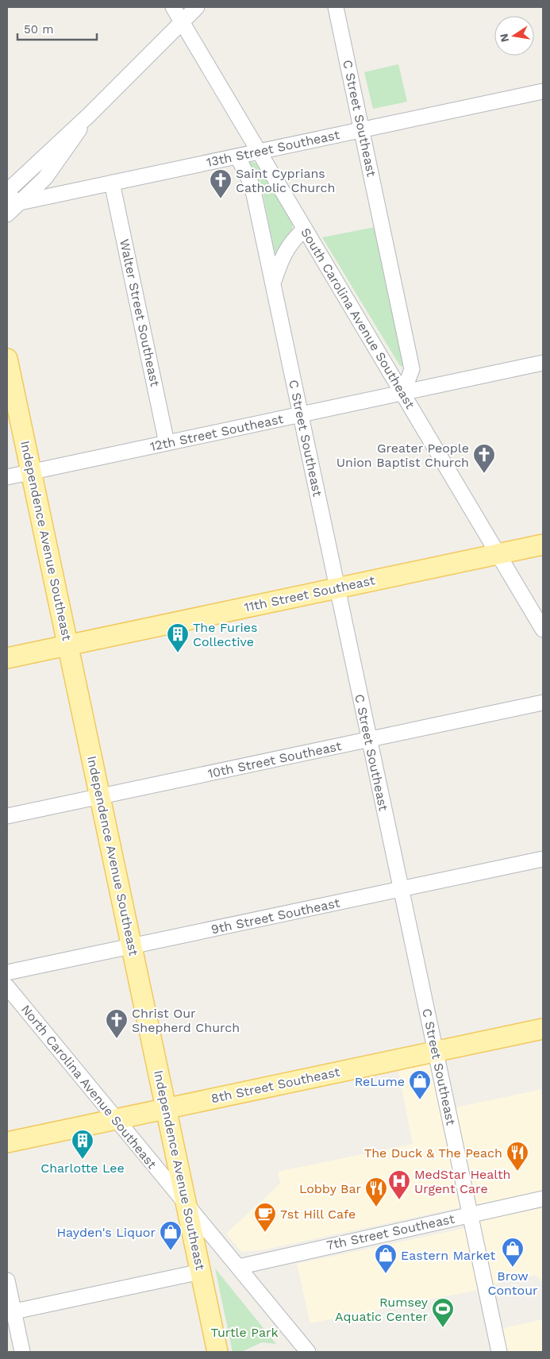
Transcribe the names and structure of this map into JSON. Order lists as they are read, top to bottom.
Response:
{
  "streets": {
    "main road": ["Independence Avenue Southeast", "11th Street Southeast", "8th Street Southeast"],
    "street": [
      "C Street Southeast",
      "13th Street Southeast",
      "Walter Street Southeast",
      "South Carolina Avenue Southeast",
      "12th Street Southeast",
      "10th Street Southeast",
      "9th Street Southeast",
      "North Carolina Avenue Southeast",
      "7th Street Southeast"
    ]
  },
  "crossings": [
    ["C Street Southeast", "13th Street Southeast"],
    ["C Street Southeast", "South Carolina Avenue Southeast"],
    ["C Street Southeast", "12th Street Southeast"],
    ["C Street Southeast", "11th Street Southeast"],
    ["C Street Southeast", "10th Street Southeast"],
    ["C Street Southeast", "9th Street Southeast"],
    ["C Street Southeast", "8th Street Southeast"],
    ["C Street Southeast", "7th Street Southeast"],
    ["13th Street Southeast", "Walter Street Southeast"],
    ["13th Street Southeast", "South Carolina Avenue Southeast"],
    ["Walter Street Southeast", "12th Street Southeast"],
    ["South Carolina Avenue Southeast", "12th Street Southeast"],
    ["South Carolina Avenue Southeast", "11th Street Southeast"],
    ["12th Street Southeast", "Independence Avenue Southeast"],
    ["Independence Avenue Southeast", "11th Street Southeast"],
    ["Independence Avenue Southeast", "10th Street Southeast"],
    ["Independence Avenue Southeast", "9th Street Southeast"],
    ["Independence Avenue Southeast", "8th Street Southeast"],
    ["Independence Avenue Southeast", "North Carolina Avenue Southeast"],
    ["8th Street Southeast", "North Carolina Avenue Southeast"],
    ["North Carolina Avenue Southeast", "7th Street Southeast"]
  ],
  "parks": ["Turtle Park"],
  "places": {
    "church": ["Saint Cyprians Catholic Church", "Greater People Union Baptist Church", "Christ Our Shepherd Church"],
    "building": ["The Furies Collective", "Charlotte Lee"],
    "shop": [
      "ReLume",
      "Hayden's Liquor",
      "Brow Contour",
      "Eastern Market"
    ],
    "restaurant": ["The Duck & The Peach", "Lobby Bar"],
    "hospital": ["MedStar Health Urgent Care"],
    "cafe": ["7st Hill Cafe"],
    "sports": ["Rumsey Aquatic Center"]
  },
  "scale_bar": "50 m",
  "north": "left"
}
